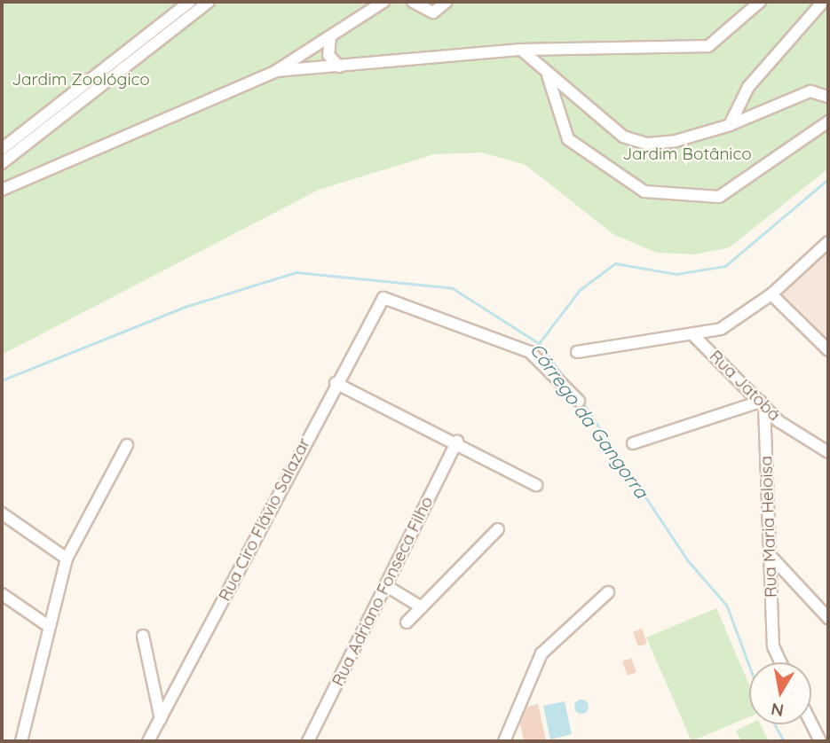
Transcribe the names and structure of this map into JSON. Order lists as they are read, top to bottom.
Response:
{
  "streets": {
    "street": [
      "Rua Jatobá",
      "Rua Ciro Flávio Salazar",
      "Rua Maria Heloisa",
      "Rua Adriano Fonseca Filho"
    ]
  },
  "crossings": [
    ["Rua Jatobá", "Rua Maria Heloisa"]
  ],
  "water": ["Córrego da Gangorra"],
  "parks": ["Jardim Zoológico", "Jardim Botânico"],
  "north": "bottom"
}
